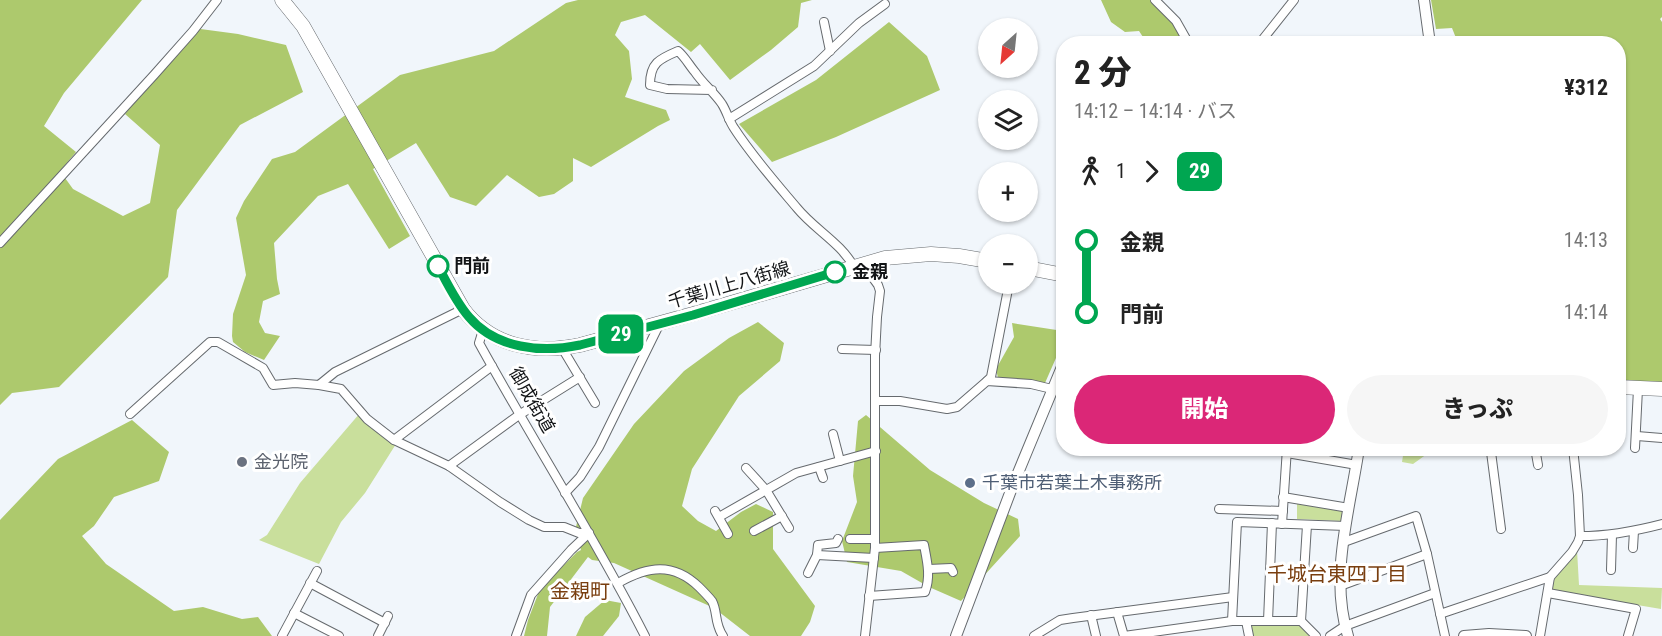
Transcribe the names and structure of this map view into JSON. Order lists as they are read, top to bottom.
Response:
{
  "streets": {
    "main road": ["千葉川上八街線"],
    "street": ["御成街道"]
  },
  "crossings": [
    ["千葉川上八街線", "御成街道"]
  ],
  "districts": ["千城台東四丁目", "金親町"],
  "places": [
    "門前",
    "金親",
    "金光院",
    "千葉市若葉土木事務所"
  ],
  "lines": ["bus line 29"],
  "north": "bottom left",
  "page": {
    "on_map": "29",
    "map_buttons": ["+", "−"],
    "heading": ["2 分", "14:12 – 14:14 · バス", "¥312"],
    "legs": ["1", "29"],
    "list": [
      {
        "name": "金親",
        "value": "14:13"
      },
      {
        "name": "門前",
        "value": "14:14"
      }
    ],
    "buttons": ["開始", "きっぷ"]
  }
}
